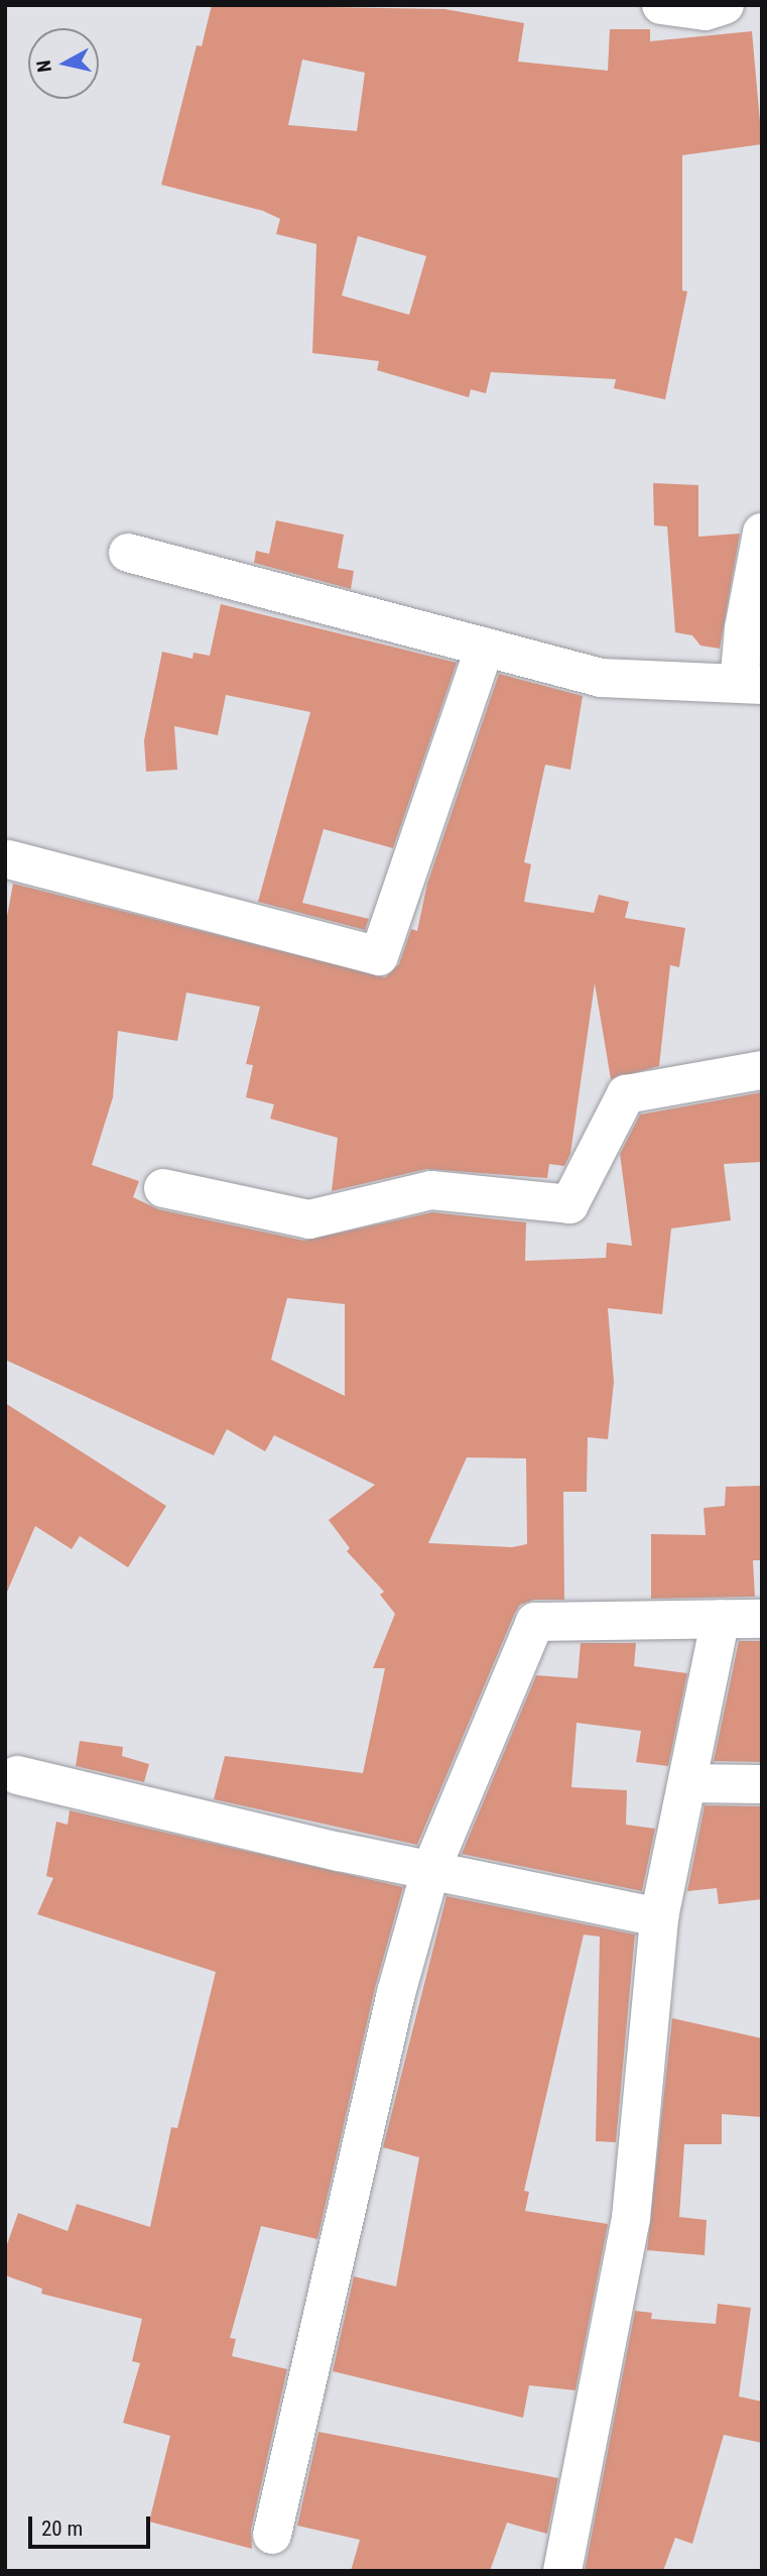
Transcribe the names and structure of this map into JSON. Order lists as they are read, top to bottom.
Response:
{
  "scale_bar": "20 m",
  "north": "left"
}
